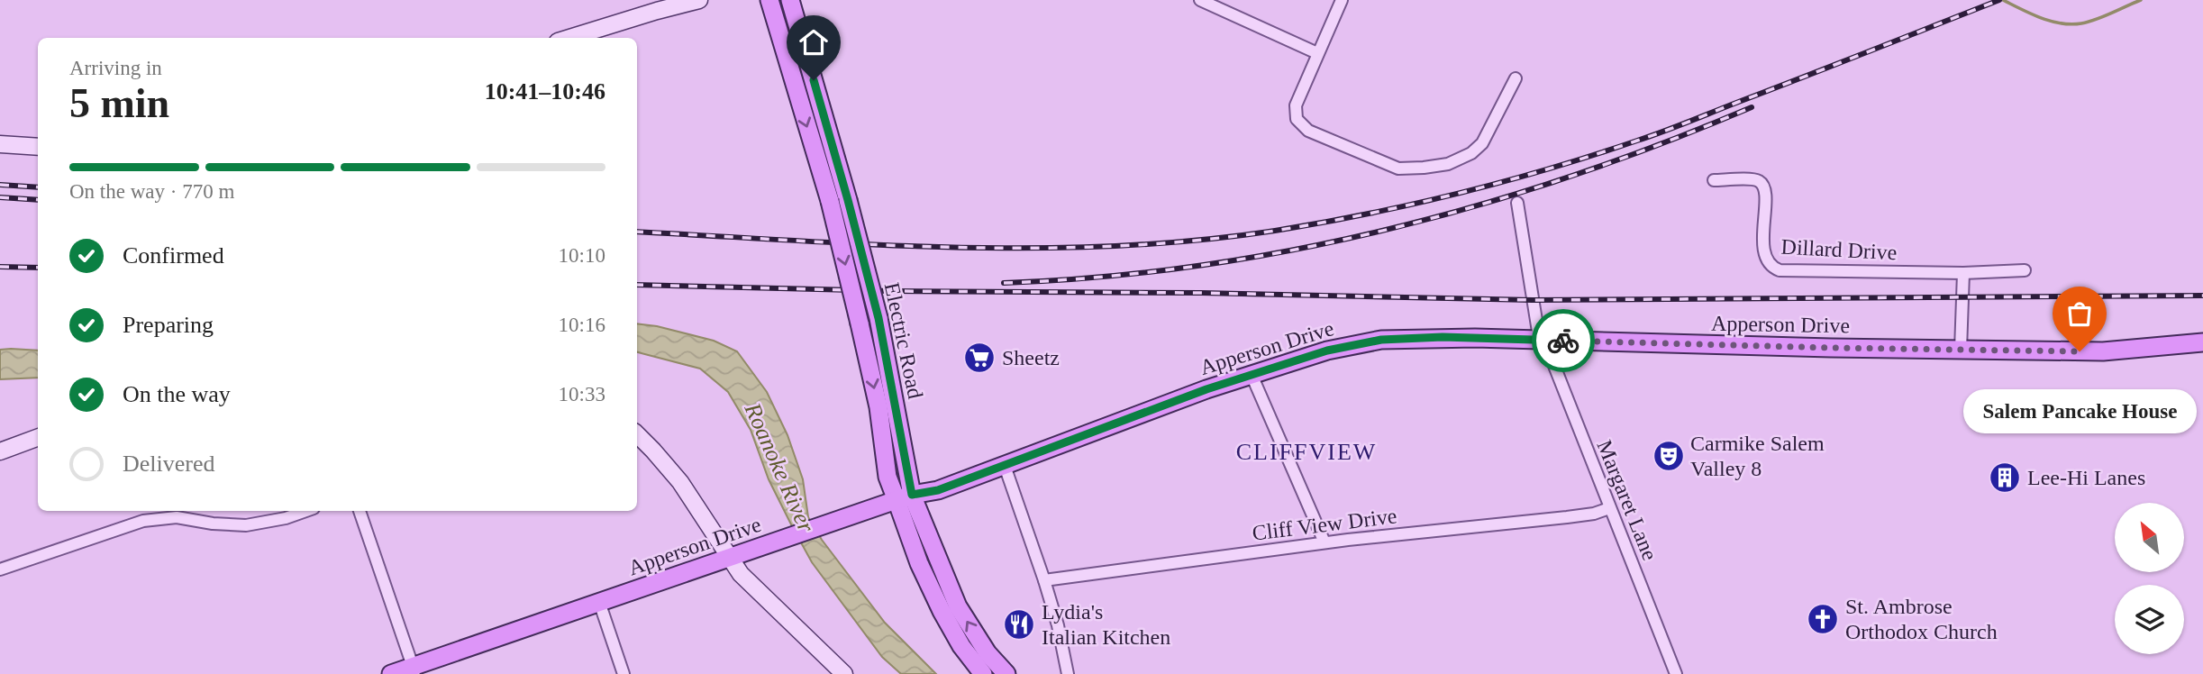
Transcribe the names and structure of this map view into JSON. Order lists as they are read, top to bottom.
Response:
{
  "streets": {
    "main road": ["Apperson Drive", "Electric Road"],
    "street": ["Dillard Drive", "Margaret Lane", "Cliff View Drive"]
  },
  "crossings": [
    ["Apperson Drive", "Electric Road"],
    ["Apperson Drive", "Margaret Lane"],
    ["Margaret Lane", "Cliff View Drive"]
  ],
  "districts": ["CLIFFVIEW"],
  "water": ["Roanoke River"],
  "places": {
    "other": ["Salem Pancake House"],
    "supermarket": ["Sheetz"],
    "theatre": ["Carmike Salem Valley 8"],
    "building": ["Lee-Hi Lanes"],
    "church": ["St. Ambrose Orthodox Church"],
    "restaurant": ["Lydia's Italian Kitchen"]
  },
  "north": "top left",
  "page": {
    "heading": ["5 min", "Arriving in", "10:41–10:46"],
    "bar": "On the way · 770 m",
    "list": [
      ["Confirmed", "10:10"],
      ["Preparing", "10:16"],
      ["On the way", "10:33"],
      "Delivered"
    ],
    "bubble": "Salem Pancake House"
  }
}
